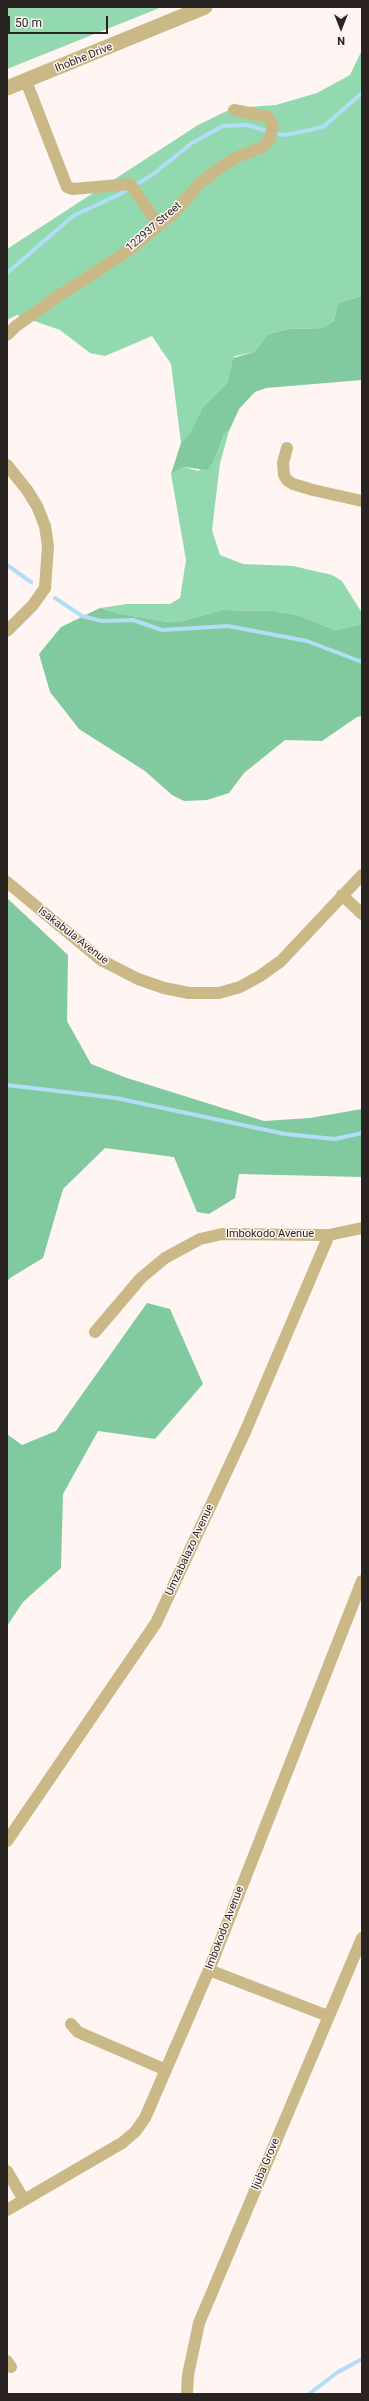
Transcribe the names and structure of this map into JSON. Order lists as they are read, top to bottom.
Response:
{
  "streets": {
    "street": [
      "Ihobhe Drive",
      "122937 Street",
      "Isakabula Avenue",
      "Imbokodo Avenue",
      "Umzabalazo Avenue",
      "Ijuba Grove"
    ]
  },
  "crossings": [
    ["Imbokodo Avenue", "Umzabalazo Avenue"]
  ],
  "scale_bar": "50 m",
  "north": "bottom"
}
